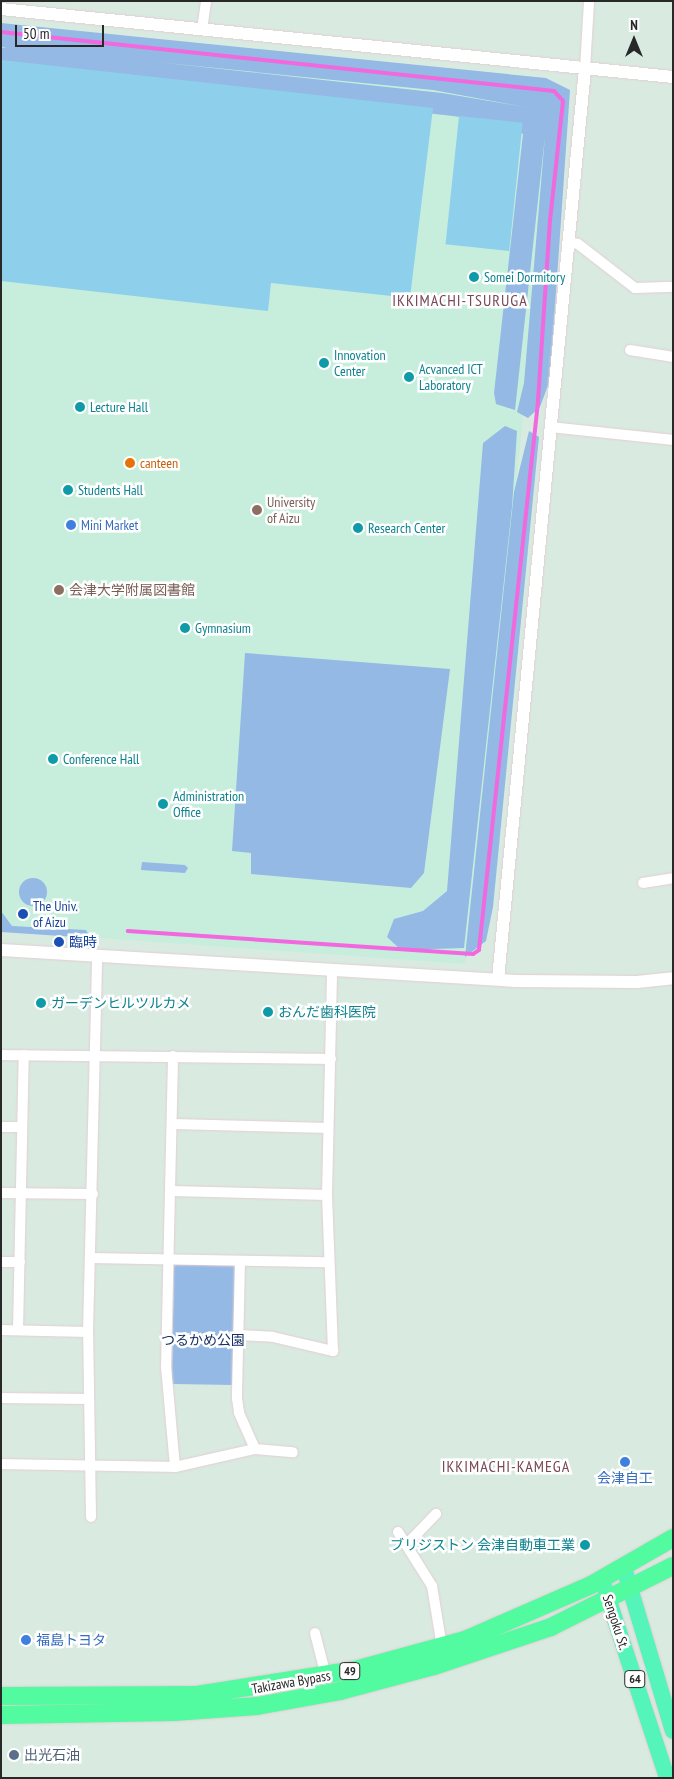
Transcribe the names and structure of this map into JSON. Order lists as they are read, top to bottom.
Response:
{
  "streets": {
    "highway": ["49", "Takizawa Bypass"],
    "main road": ["Sengoku St.", "64"]
  },
  "crossings": [
    ["Sengoku St.", "Takizawa Bypass"]
  ],
  "districts": ["IKKIMACHI-TSURUGA", "IKKIMACHI-KAMEGA"],
  "parks": ["つるかめ公園"],
  "places": [
    "Somei Dormitory",
    "Innovation Center",
    "Acvanced ICT Laboratory",
    "Lecture Hall",
    "canteen",
    "Students Hall",
    "University of Aizu",
    "Mini Market",
    "Research Center",
    "会津大学附属図書館",
    "Gymnasium",
    "Conference Hall",
    "Administration Office",
    "The Univ. of Aizu",
    "臨時",
    "ガーデンヒルツルカメ",
    "おんだ歯科医院",
    "会津自工",
    "ブリジストン 会津自動車工業",
    "福島トヨタ",
    "出光石油"
  ],
  "scale_bar": "50 m",
  "north": "top"
}
